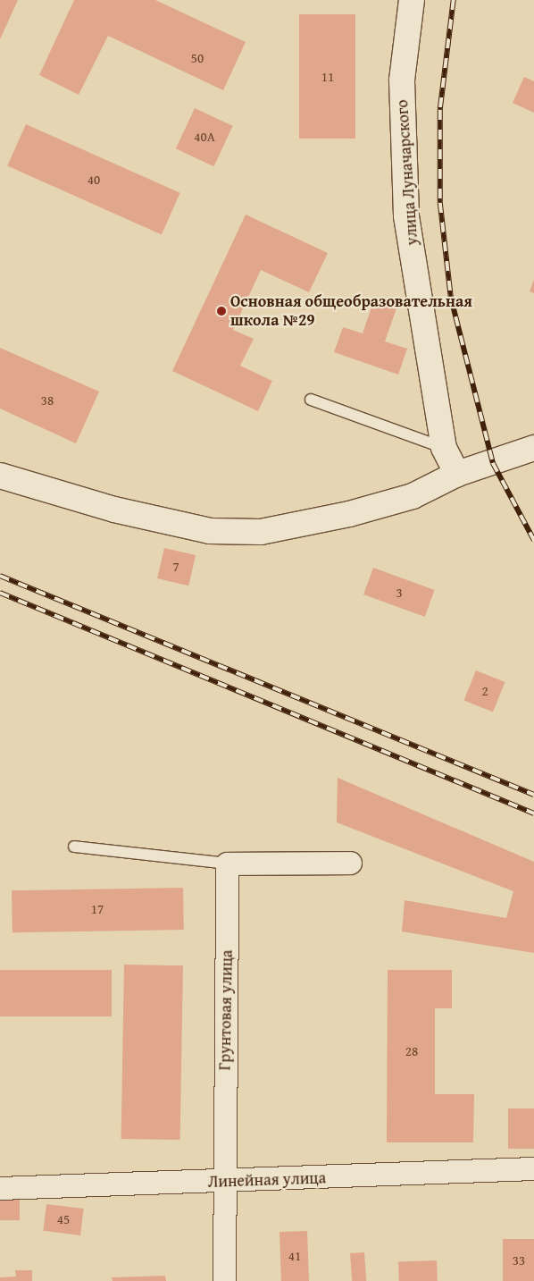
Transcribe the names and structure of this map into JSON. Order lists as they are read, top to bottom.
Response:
{
  "streets": {
    "main road": ["улица Луначарского"],
    "street": ["Грунтовая улица", "Линейная улица"]
  },
  "crossings": [
    ["Грунтовая улица", "Линейная улица"]
  ],
  "places": ["Основная общеобразовательная школа №29"],
  "house_numbers": [
    "50",
    "11",
    "40А",
    "40",
    "38",
    "7",
    "3",
    "2",
    "17",
    "28",
    "45",
    "41",
    "33"
  ]
}
